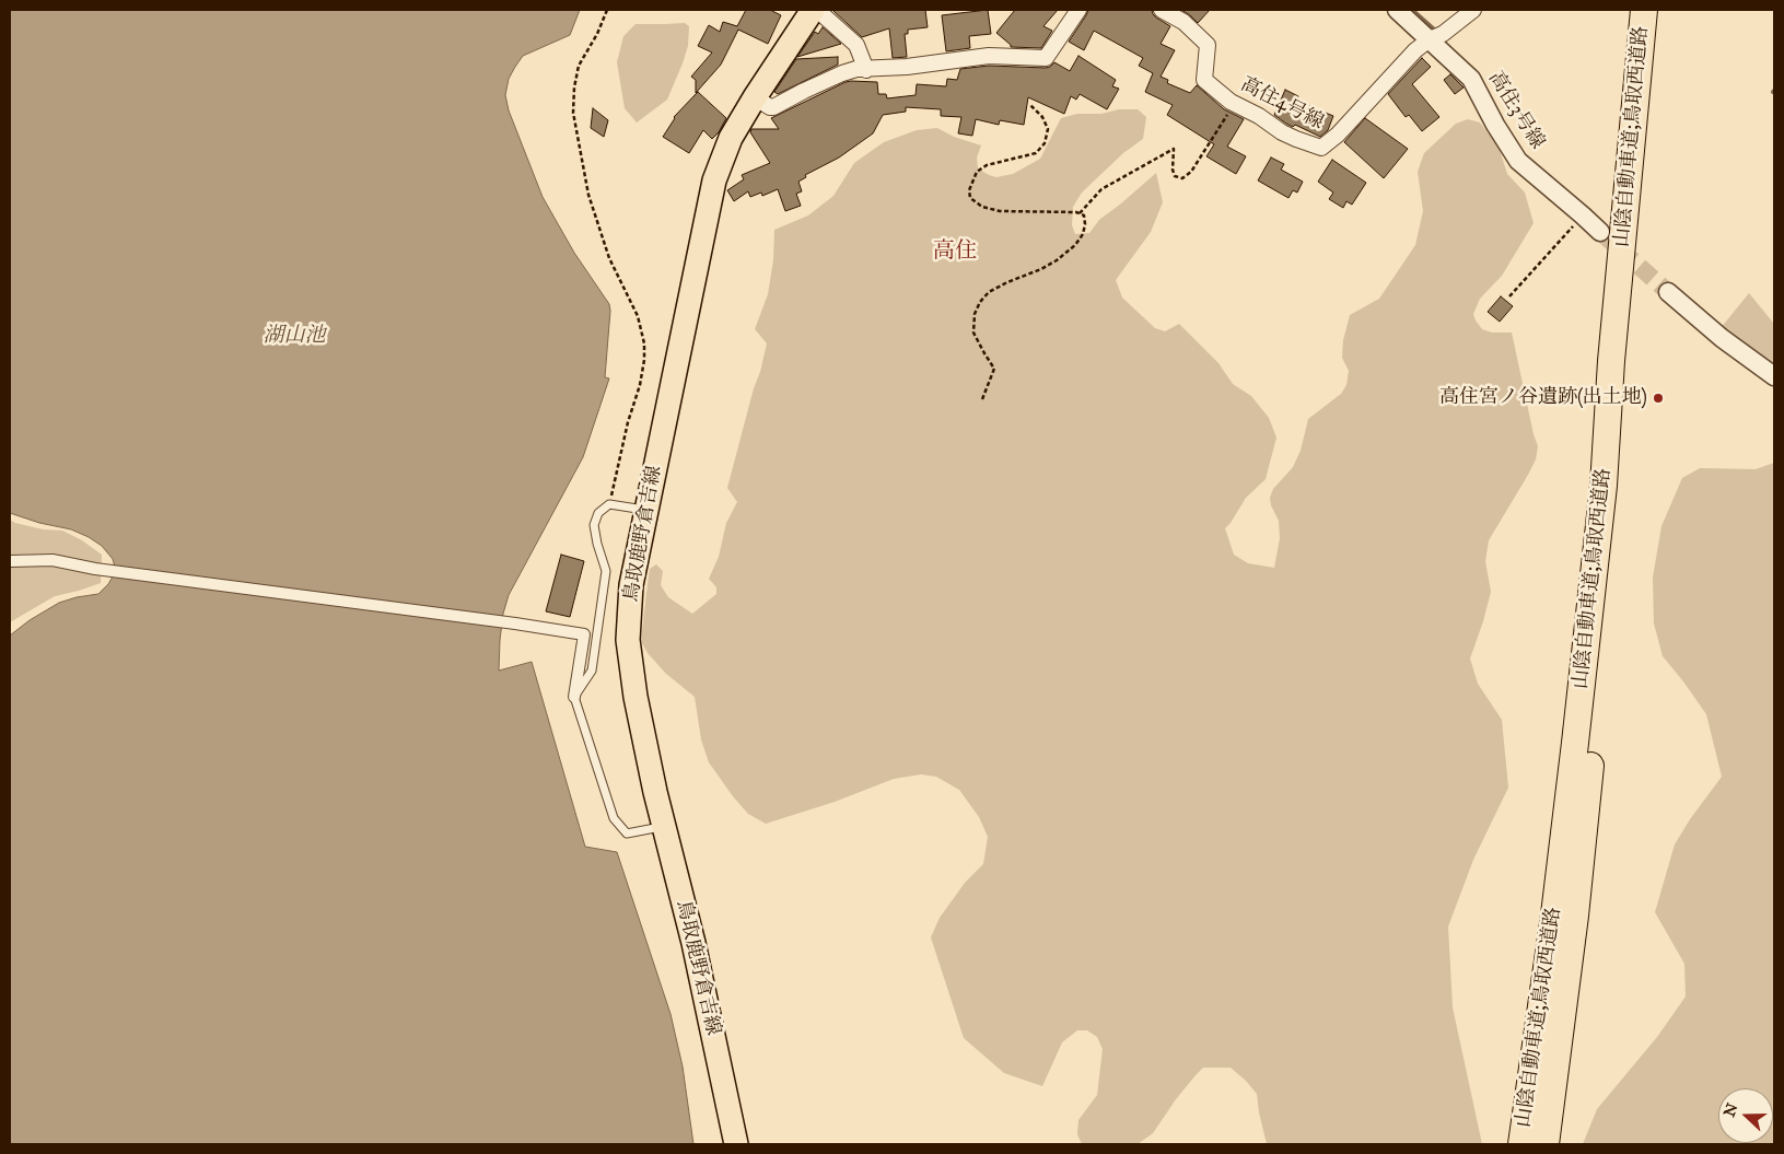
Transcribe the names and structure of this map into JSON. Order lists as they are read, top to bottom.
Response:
{
  "streets": {
    "highway": ["山陰自動車道;鳥取西道路"],
    "main road": ["鳥取鹿野倉吉線"],
    "street": ["高住4号線", "高住3号線"]
  },
  "crossings": [
    ["高住4号線", "高住3号線"]
  ],
  "districts": ["高住"],
  "water": ["湖山池"],
  "places": ["高住宮ノ谷遺跡(出土地)"],
  "north": "left"
}
